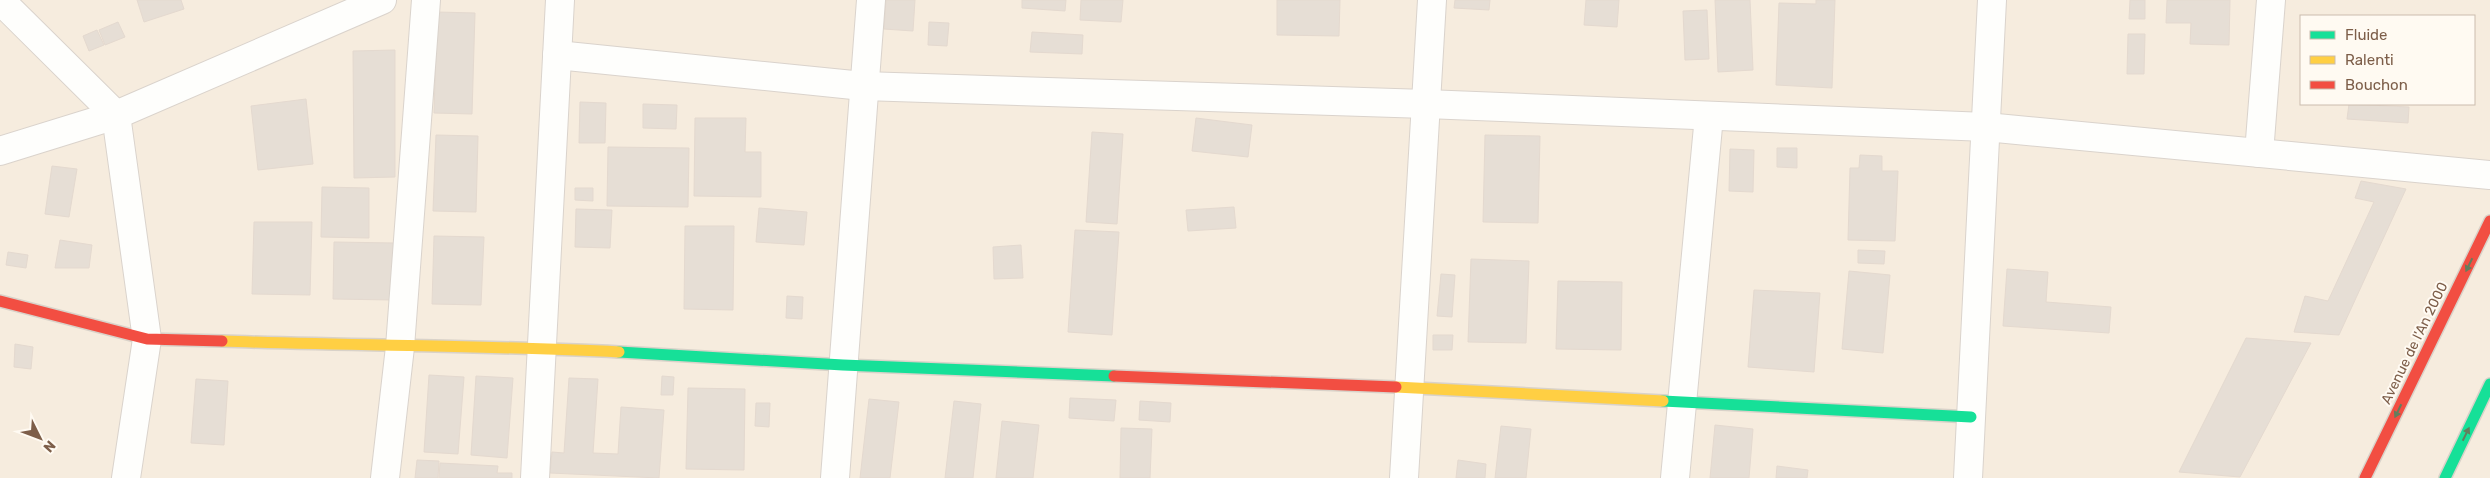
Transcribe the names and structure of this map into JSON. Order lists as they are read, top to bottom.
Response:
{
  "streets": {
    "street": ["Avenue de l'An 2000"]
  },
  "legend": ["Fluide", "Ralenti", "Bouchon"],
  "north": "bottom right"
}
